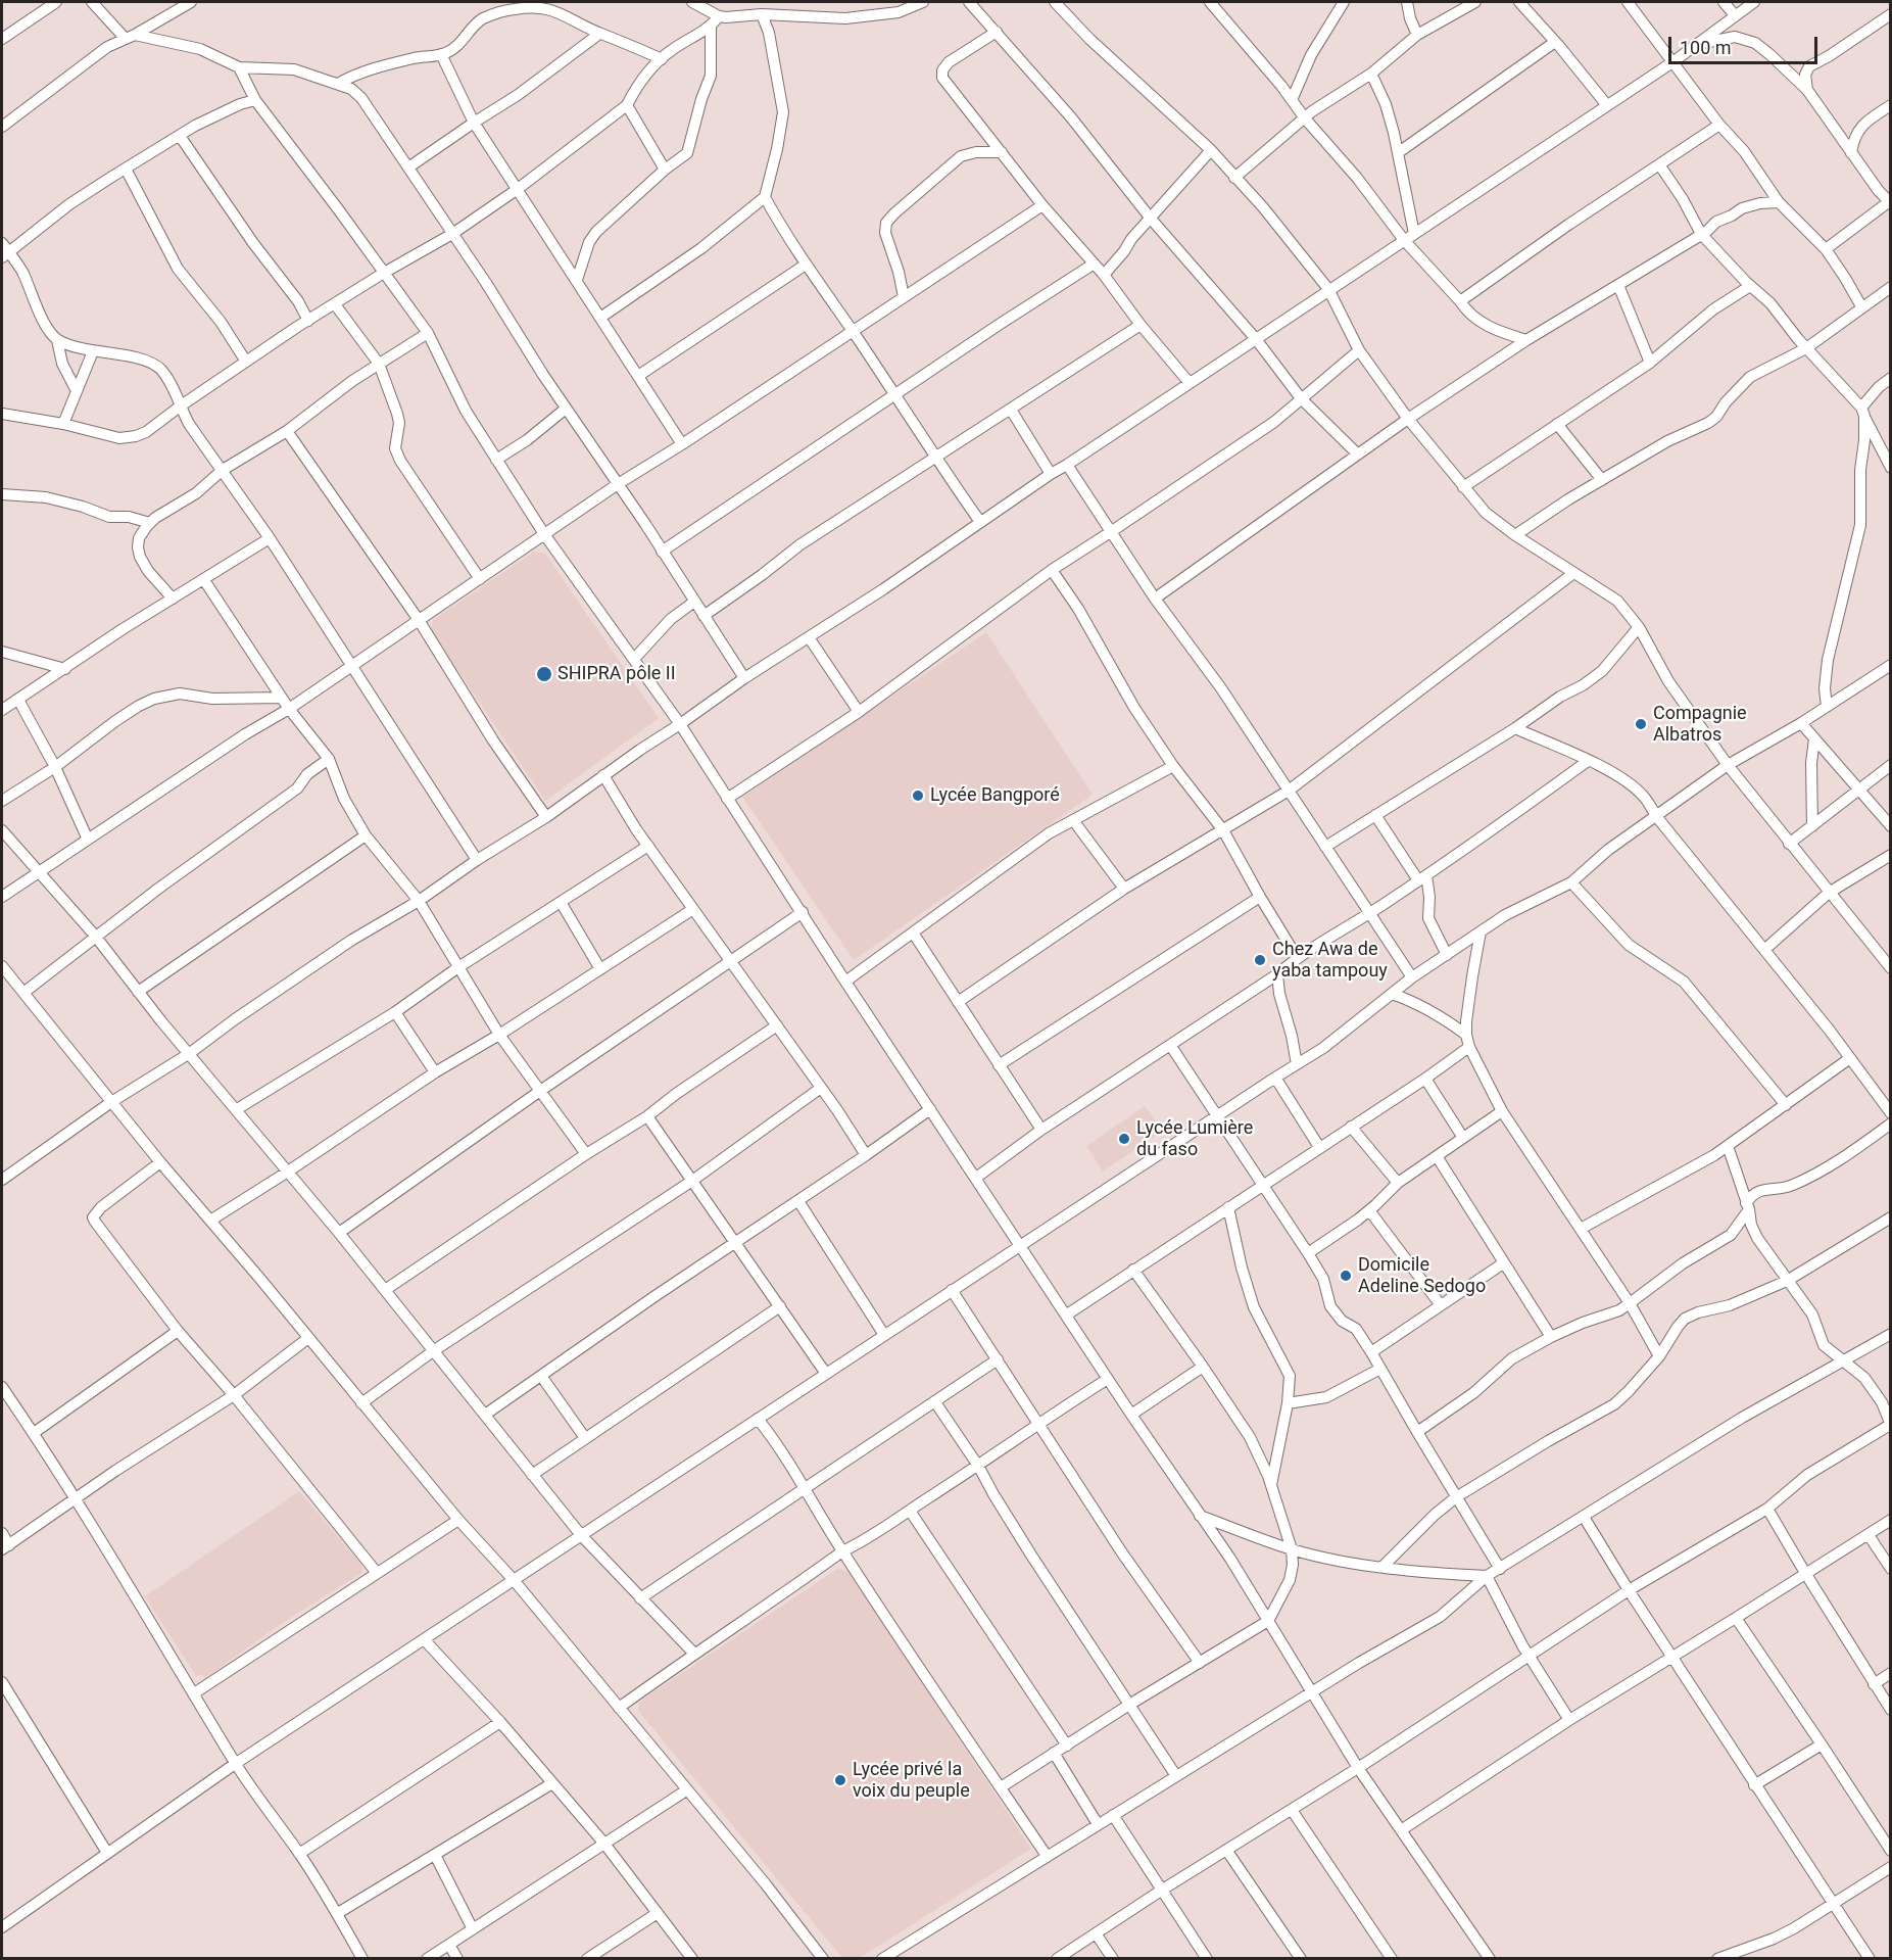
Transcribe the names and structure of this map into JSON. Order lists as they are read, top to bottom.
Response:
{
  "places": [
    "SHIPRA pôle II",
    "Compagnie Albatros",
    "Lycée Bangporé",
    "Chez Awa de yaba tampouy",
    "Lycée Lumière du faso",
    "Domicile Adeline Sedogo",
    "Lycée privé la voix du peuple"
  ],
  "scale_bar": "100 m"
}
